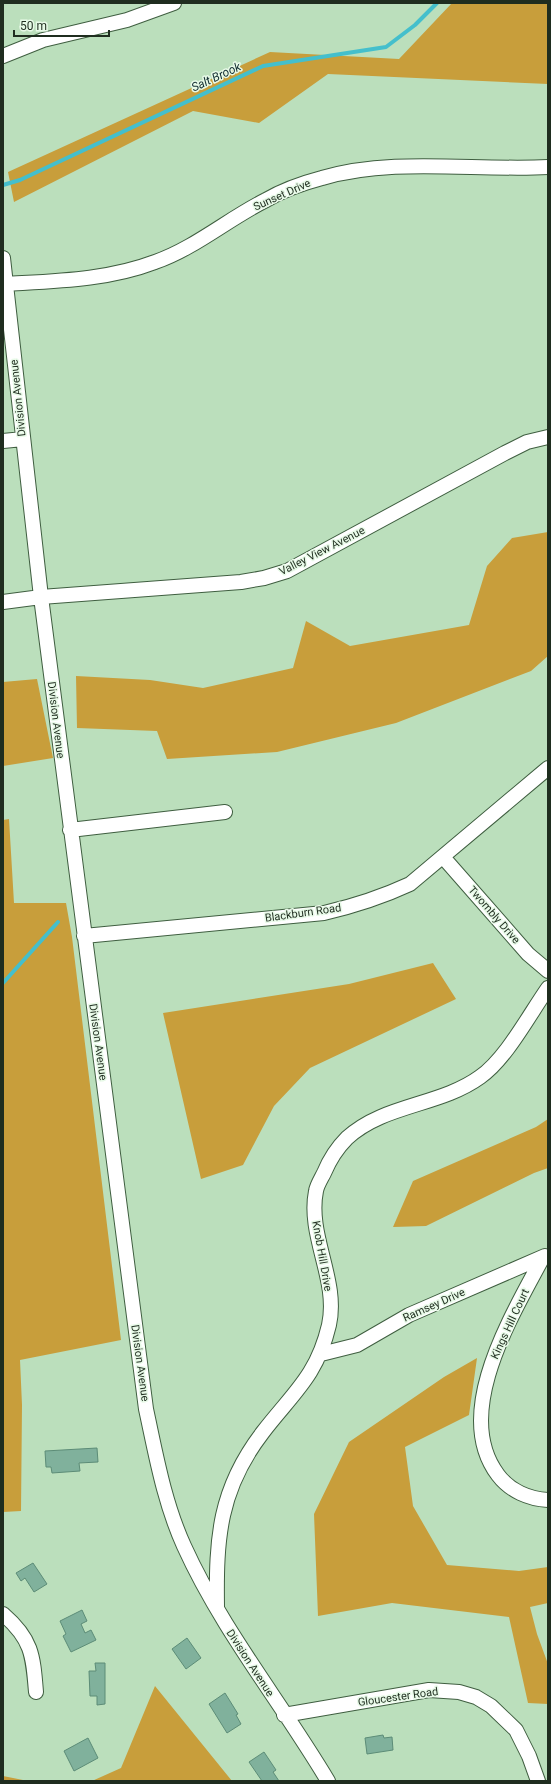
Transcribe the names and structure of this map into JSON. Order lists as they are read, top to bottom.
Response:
{
  "streets": {
    "street": [
      "Sunset Drive",
      "Division Avenue",
      "Valley View Avenue",
      "Blackburn Road",
      "Twombly Drive",
      "Knob Hill Drive",
      "Ramsey Drive",
      "Kings Hill Court",
      "Gloucester Road"
    ]
  },
  "crossings": [
    ["Sunset Drive", "Division Avenue"],
    ["Division Avenue", "Valley View Avenue"],
    ["Division Avenue", "Blackburn Road"],
    ["Division Avenue", "Knob Hill Drive"],
    ["Division Avenue", "Gloucester Road"],
    ["Blackburn Road", "Twombly Drive"],
    ["Knob Hill Drive", "Ramsey Drive"],
    ["Ramsey Drive", "Kings Hill Court"]
  ],
  "water": ["Salt Brook"],
  "scale_bar": "50 m"
}
